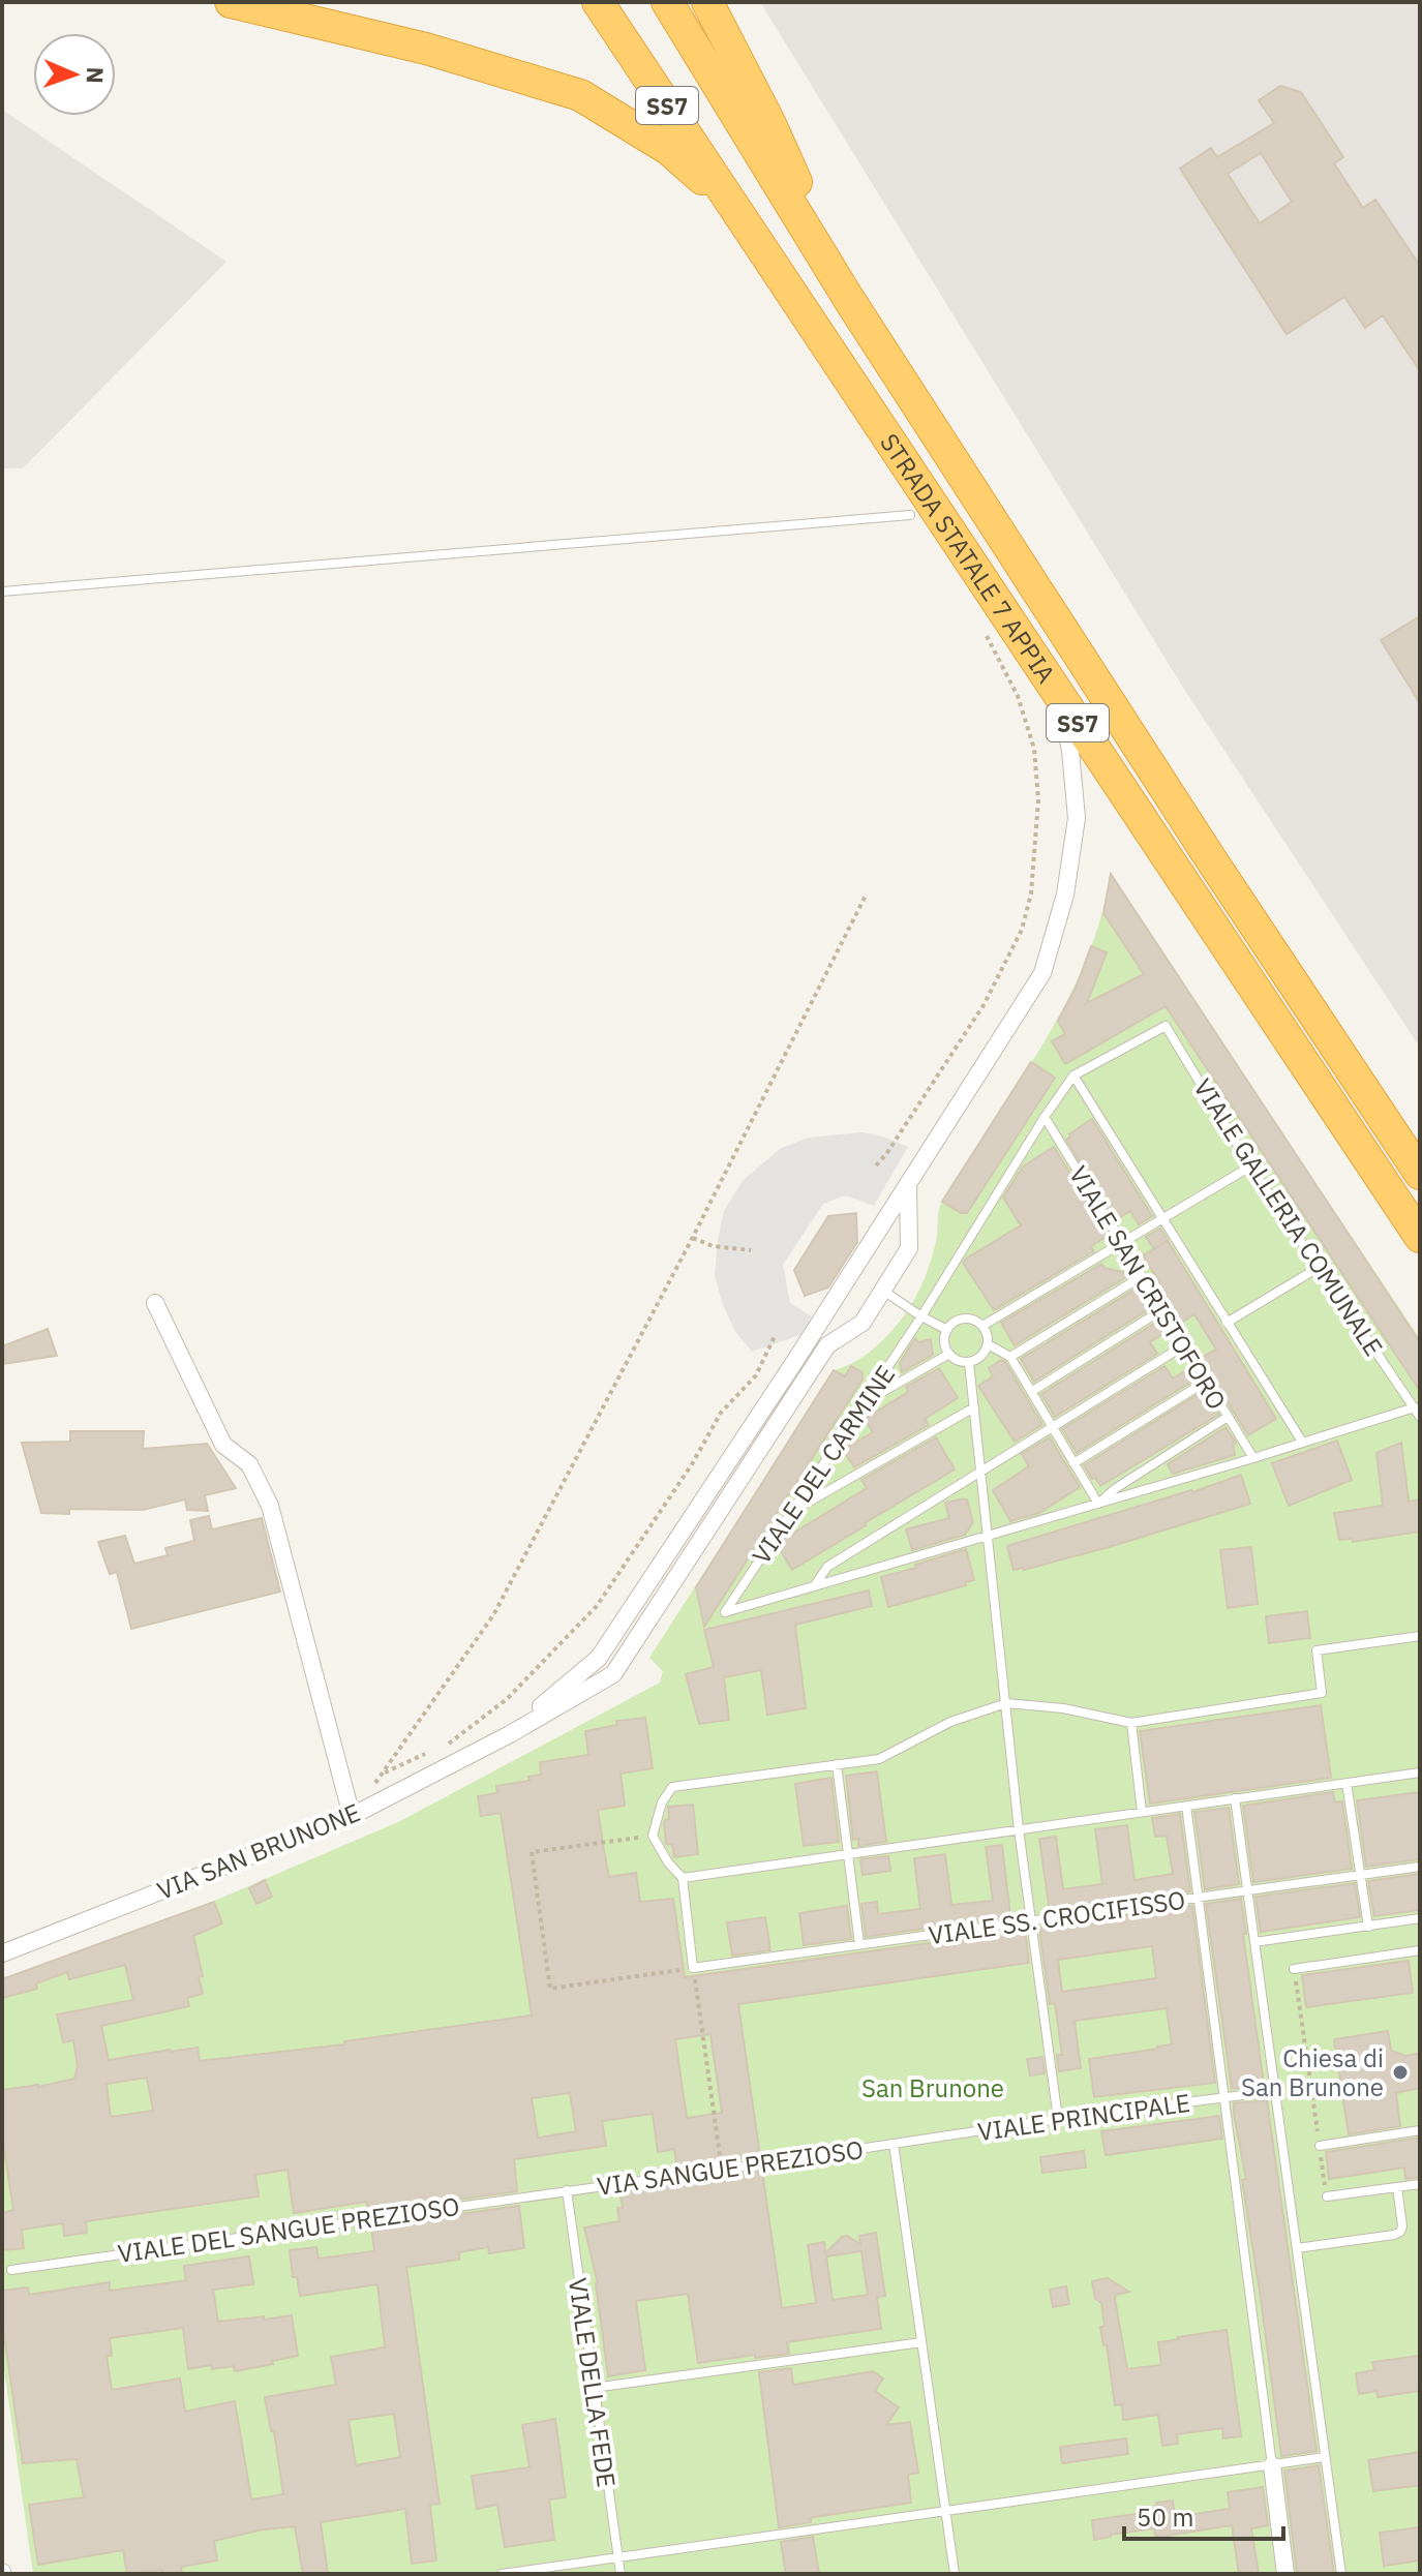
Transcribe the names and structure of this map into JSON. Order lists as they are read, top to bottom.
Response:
{
  "streets": {
    "highway": ["SS7", "STRADA STATALE 7 APPIA"],
    "street": ["VIA SAN BRUNONE"],
    "lane": [
      "VIALE GALLERIA COMUNALE",
      "VIALE SAN CRISTOFORO",
      "VIALE DEL CARMINE",
      "VIALE SS. CROCIFISSO",
      "VIALE PRINCIPALE",
      "VIA SANGUE PREZIOSO",
      "VIALE DEL SANGUE PREZIOSO",
      "VIALE DELLA FEDE"
    ]
  },
  "crossings": [
    ["VIALE GALLERIA COMUNALE", "VIALE DEL CARMINE"],
    ["VIALE SAN CRISTOFORO", "VIALE DEL CARMINE"],
    ["VIALE PRINCIPALE", "VIA SANGUE PREZIOSO"],
    ["VIA SANGUE PREZIOSO", "VIALE DEL SANGUE PREZIOSO"],
    ["VIA SANGUE PREZIOSO", "VIALE DELLA FEDE"],
    ["VIALE DEL SANGUE PREZIOSO", "VIALE DELLA FEDE"]
  ],
  "parks": ["San Brunone"],
  "places": ["Chiesa di San Brunone"],
  "scale_bar": "50 m",
  "north": "right"
}
